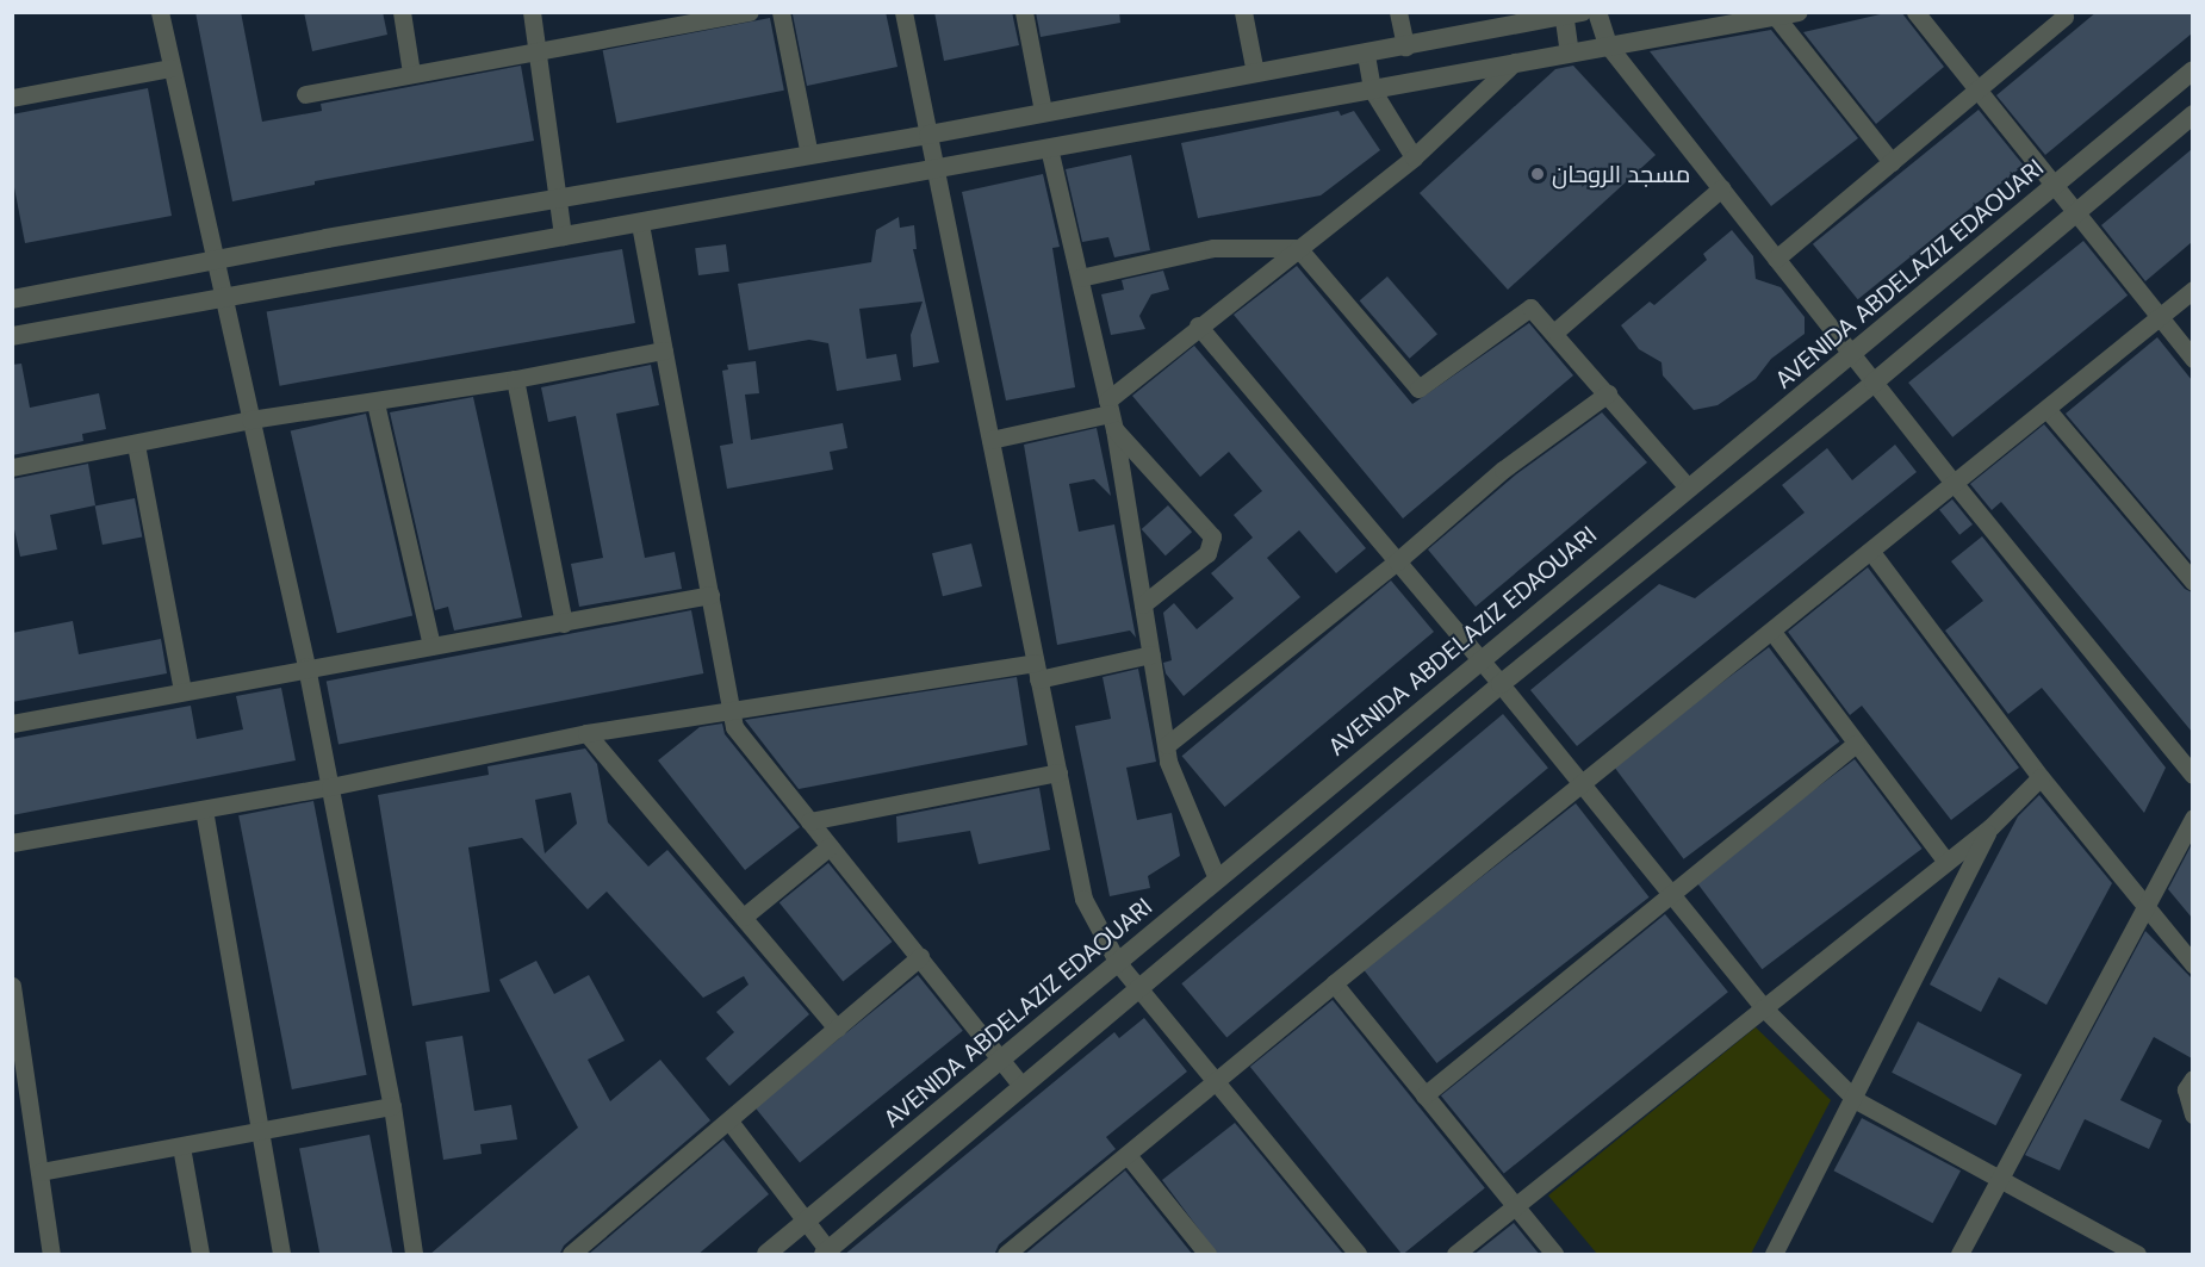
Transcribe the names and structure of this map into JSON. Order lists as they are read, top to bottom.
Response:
{
  "streets": {
    "street": ["AVENIDA ABDELAZIZ EDAOUARI"]
  },
  "places": ["مسجد الروحان"]
}
